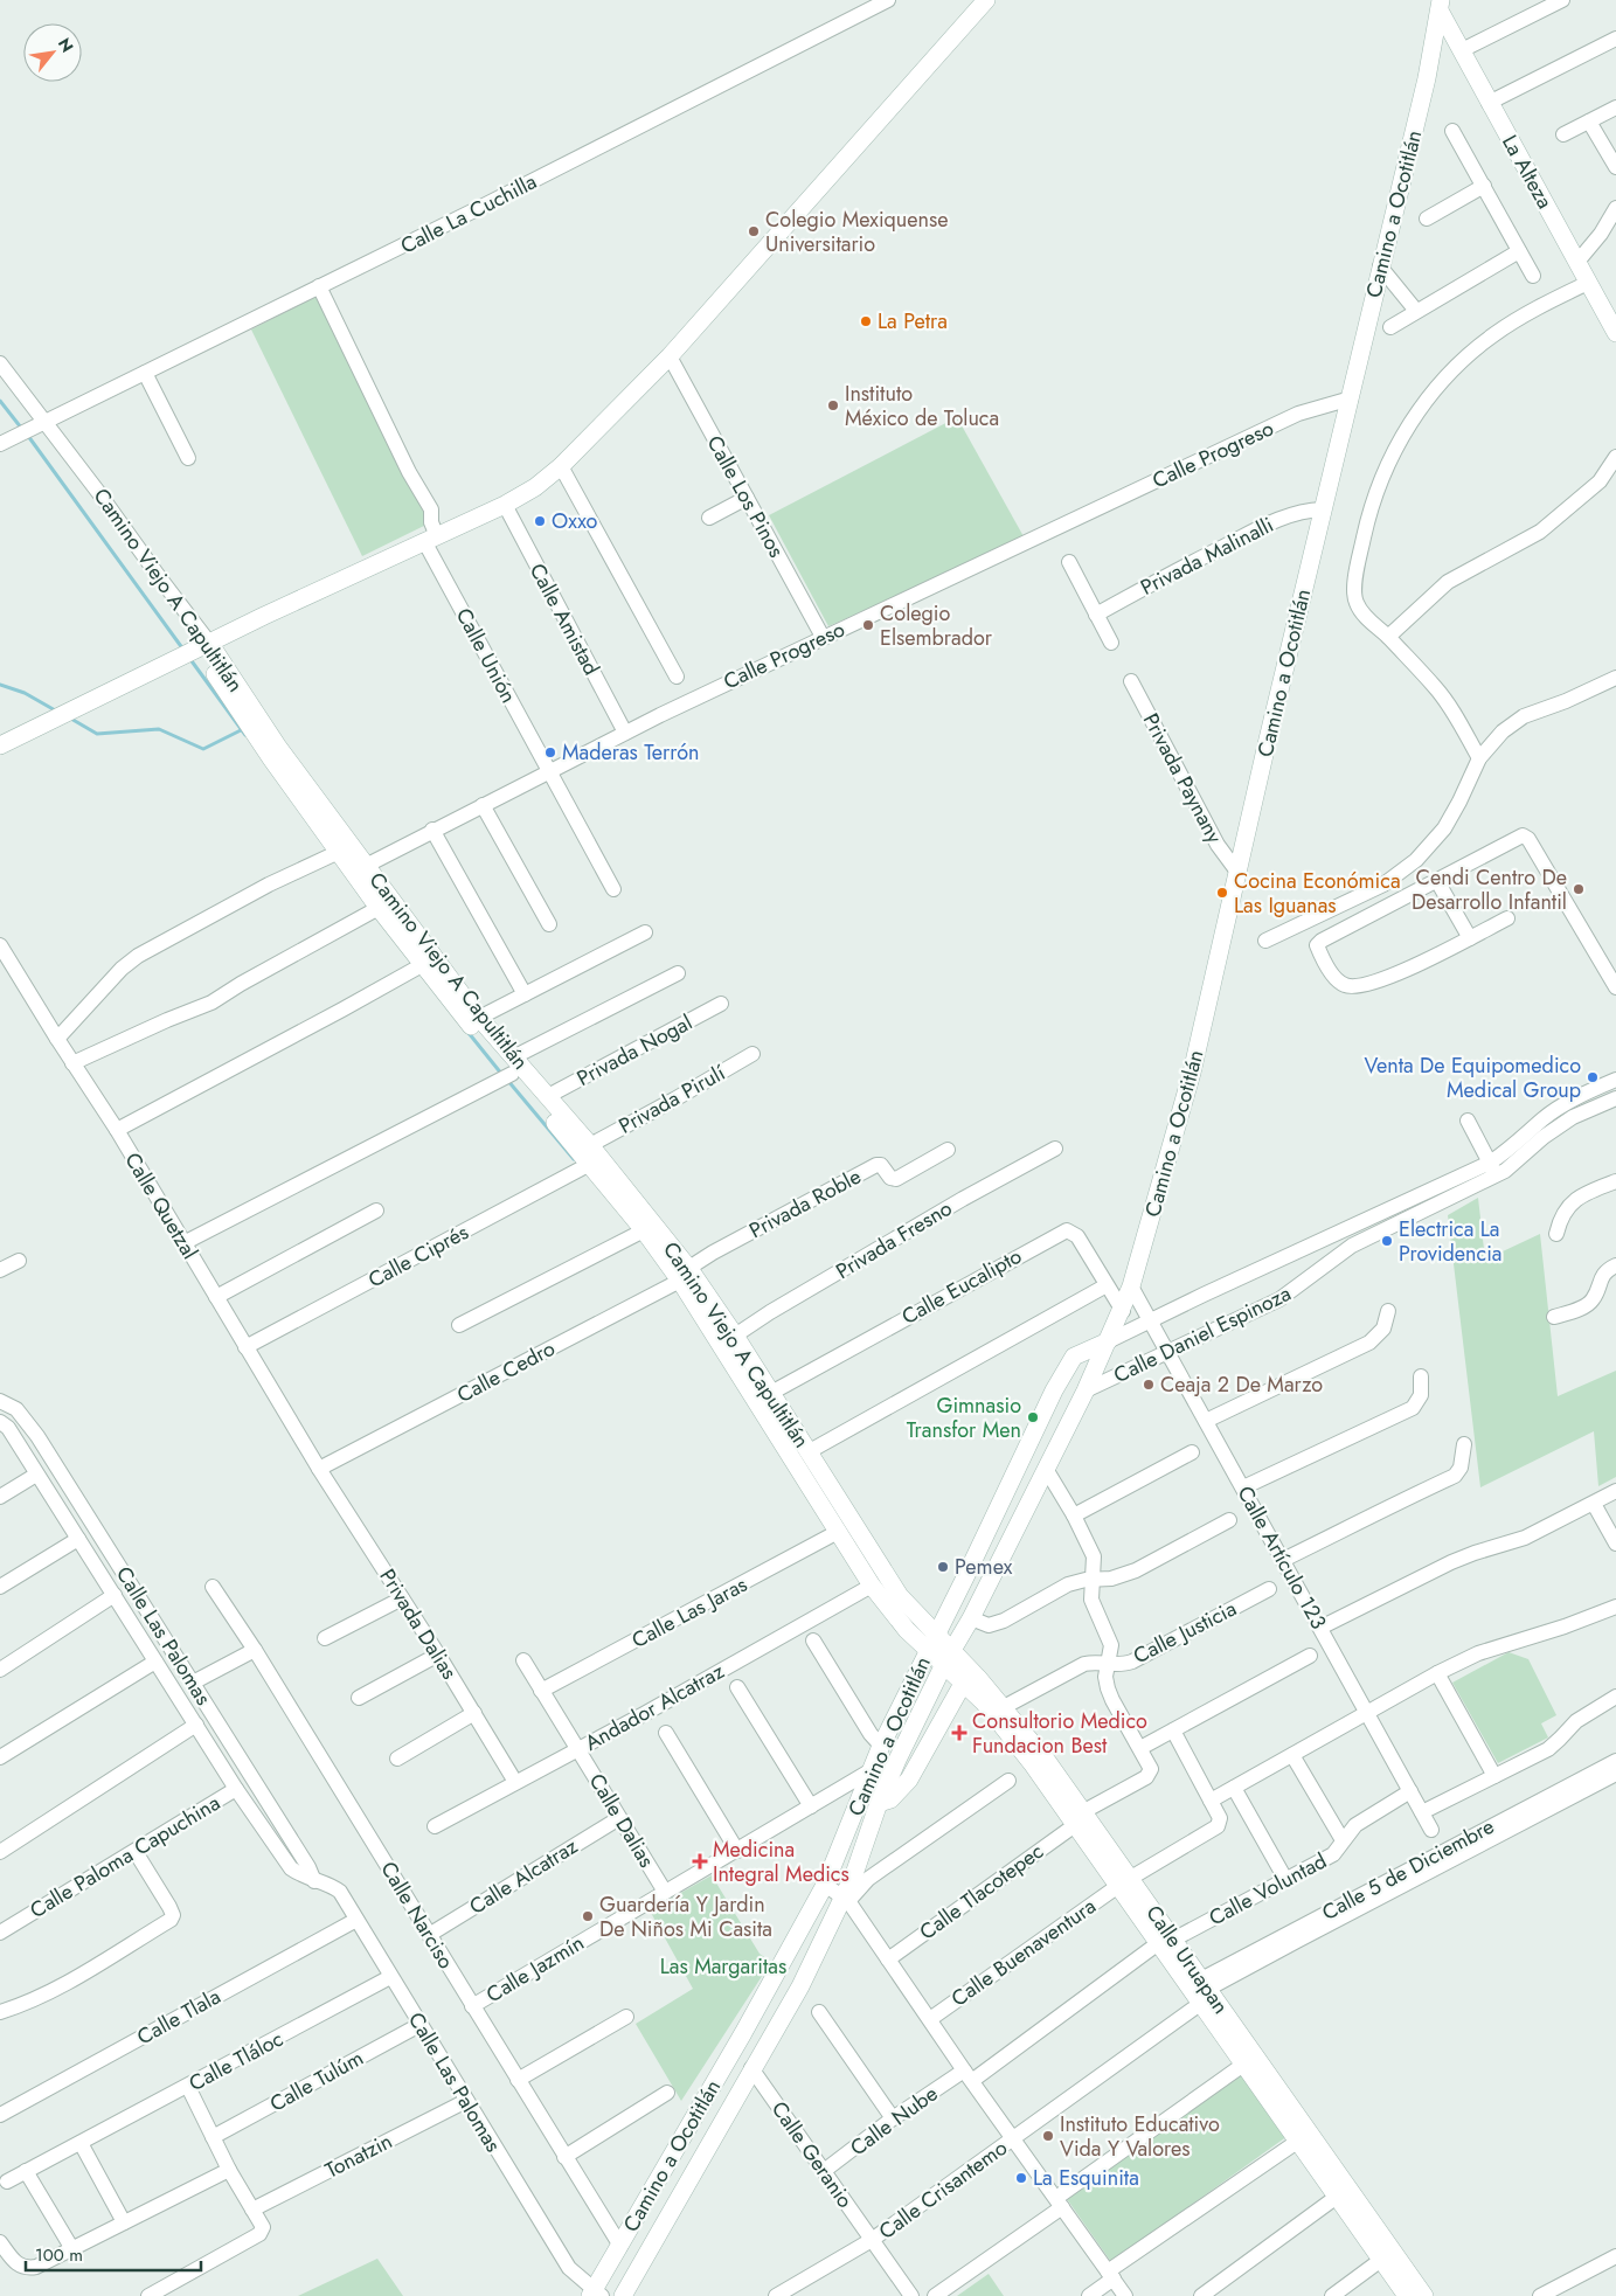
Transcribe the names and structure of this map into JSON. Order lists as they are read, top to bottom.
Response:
{
  "streets": {
    "main road": [
      "La Alteza",
      "Camino a Ocotitlán",
      "Camino Viejo A Capultitlán",
      "Calle Uruapan"
    ],
    "street": [
      "Calle La Cuchilla",
      "Calle Progreso",
      "Calle Los Pinos",
      "Privada Malinalli",
      "Calle Amistad",
      "Calle Unión",
      "Privada Paynany",
      "Privada Nogal",
      "Privada Pirulí",
      "Privada Roble",
      "Calle Quetzal",
      "Privada Fresno",
      "Calle Ciprés",
      "Calle Eucalipto",
      "Calle Daniel Espinoza",
      "Calle Cedro",
      "Calle Artículo 123",
      "Calle Las Jaras",
      "Privada Dalias",
      "Calle Justicia",
      "Calle Las Palomas",
      "Andador Alcatraz",
      "Calle Dalias",
      "Calle Paloma Capuchina",
      "Calle 5 de Diciembre",
      "Calle Alcatraz",
      "Calle Voluntad",
      "Calle Tlacotepec",
      "Calle Narciso",
      "Calle Buenaventura",
      "Calle Jazmín",
      "Calle Tlala",
      "Calle Tláloc",
      "Calle Tulúm",
      "Calle Nube",
      "Calle Geranio",
      "Tonatzin",
      "Calle Crisantemo"
    ]
  },
  "crossings": [
    ["La Alteza", "Camino a Ocotitlán"],
    ["Calle La Cuchilla", "Camino Viejo A Capultitlán"],
    ["Calle La Cuchilla", "Calle Unión"],
    ["Camino a Ocotitlán", "Calle Progreso"],
    ["Camino a Ocotitlán", "Privada Malinalli"],
    ["Camino a Ocotitlán", "Camino Viejo A Capultitlán"],
    ["Camino a Ocotitlán", "Privada Paynany"],
    ["Camino a Ocotitlán", "Calle Eucalipto"],
    ["Camino a Ocotitlán", "Calle Daniel Espinoza"],
    ["Camino a Ocotitlán", "Calle Artículo 123"],
    ["Camino a Ocotitlán", "Calle Las Palomas"],
    ["Camino a Ocotitlán", "Calle Narciso"],
    ["Camino a Ocotitlán", "Calle Uruapan"],
    ["Camino a Ocotitlán", "Calle Jazmín"],
    ["Camino a Ocotitlán", "Calle Geranio"],
    ["Calle Progreso", "Calle Los Pinos"],
    ["Calle Progreso", "Camino Viejo A Capultitlán"],
    ["Calle Progreso", "Calle Amistad"],
    ["Calle Progreso", "Calle Unión"],
    ["Camino Viejo A Capultitlán", "Privada Nogal"],
    ["Camino Viejo A Capultitlán", "Privada Pirulí"],
    ["Camino Viejo A Capultitlán", "Privada Roble"],
    ["Camino Viejo A Capultitlán", "Privada Fresno"],
    ["Camino Viejo A Capultitlán", "Calle Ciprés"],
    ["Camino Viejo A Capultitlán", "Calle Eucalipto"],
    ["Camino Viejo A Capultitlán", "Calle Cedro"],
    ["Camino Viejo A Capultitlán", "Calle Las Jaras"],
    ["Camino Viejo A Capultitlán", "Andador Alcatraz"],
    ["Camino Viejo A Capultitlán", "Calle Uruapan"],
    ["Privada Roble", "Calle Cedro"],
    ["Calle Quetzal", "Calle Ciprés"],
    ["Calle Quetzal", "Calle Cedro"],
    ["Calle Quetzal", "Privada Dalias"],
    ["Calle Daniel Espinoza", "Calle Artículo 123"],
    ["Calle Cedro", "Privada Dalias"],
    ["Calle Artículo 123", "Calle Voluntad"],
    ["Calle Las Jaras", "Calle Dalias"],
    ["Privada Dalias", "Andador Alcatraz"],
    ["Calle Justicia", "Calle Uruapan"],
    ["Calle Las Palomas", "Calle Paloma Capuchina"],
    ["Calle Las Palomas", "Calle Tlala"],
    ["Calle Las Palomas", "Calle Tláloc"],
    ["Calle Las Palomas", "Calle Tulúm"],
    ["Calle Las Palomas", "Tonatzin"],
    ["Andador Alcatraz", "Calle Dalias"],
    ["Calle Dalias", "Calle Alcatraz"],
    ["Calle Dalias", "Calle Jazmín"],
    ["Calle 5 de Diciembre", "Calle Uruapan"],
    ["Calle 5 de Diciembre", "Calle Crisantemo"],
    ["Calle Alcatraz", "Calle Narciso"],
    ["Calle Voluntad", "Calle Uruapan"],
    ["Calle Voluntad", "Calle Nube"],
    ["Calle Tlacotepec", "Calle Uruapan"],
    ["Calle Narciso", "Calle Jazmín"],
    ["Calle Buenaventura", "Calle Uruapan"],
    ["Calle Uruapan", "Calle Crisantemo"],
    ["Calle Nube", "Calle Geranio"],
    ["Calle Geranio", "Calle Crisantemo"]
  ],
  "parks": ["Las Margaritas"],
  "places": {
    "other": [
      "Colegio Mexiquense Universitario",
      "La Petra",
      "Instituto México de Toluca",
      "Oxxo",
      "Colegio Elsembrador",
      "Maderas Terrón",
      "Cendi Centro De Desarrollo Infantil",
      "Cocina Económica Las Iguanas",
      "Venta De Equipomedico Medical Group",
      "Electrica La Providencia",
      "Ceaja 2 De Marzo",
      "Gimnasio Transfor Men",
      "Pemex",
      "Guardería Y Jardin De Niños Mi Casita",
      "Instituto Educativo Vida Y Valores",
      "La Esquinita"
    ],
    "health": ["Consultorio Medico Fundacion Best", "Medicina Integral Medics"]
  },
  "scale_bar": "100 m",
  "north": "top right"
}
